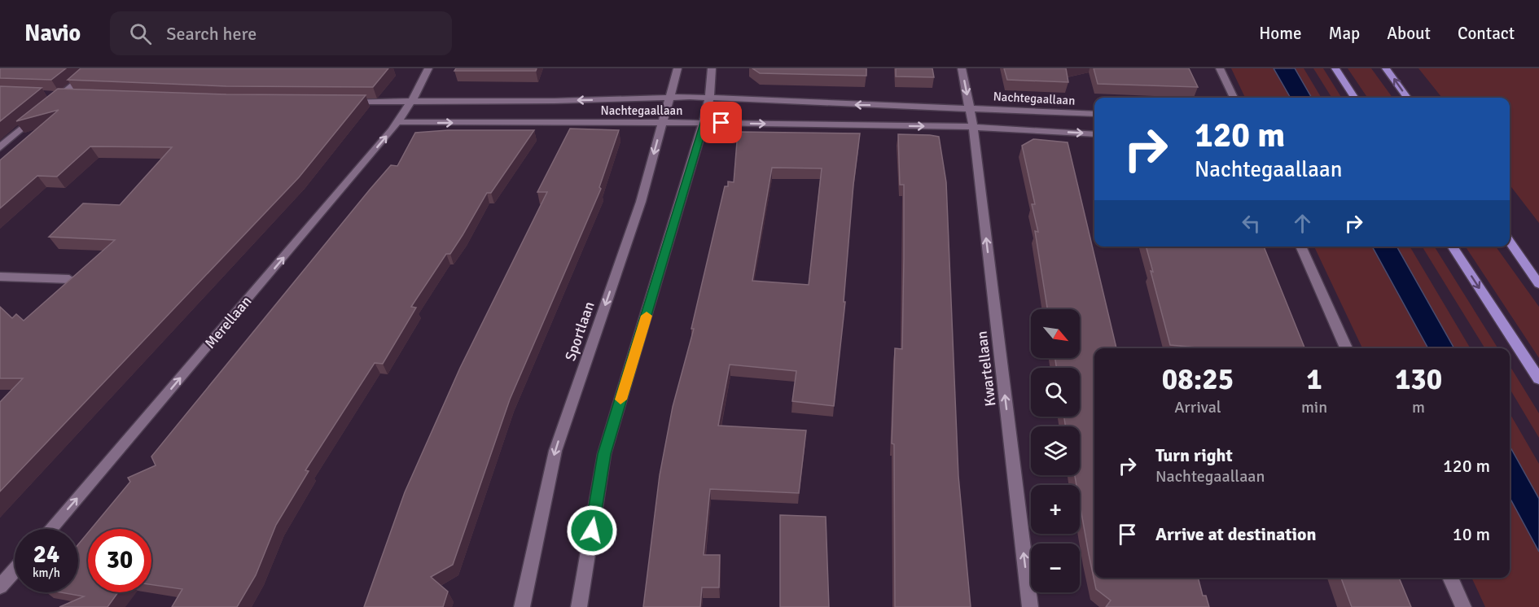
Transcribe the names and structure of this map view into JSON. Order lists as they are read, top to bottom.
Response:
{
  "streets": {
    "street": [
      "Nachtegaallaan",
      "Merellaan",
      "Sportlaan",
      "Kwartellaan"
    ]
  },
  "crossings": [
    ["Nachtegaallaan", "Merellaan"],
    ["Nachtegaallaan", "Sportlaan"],
    ["Nachtegaallaan", "Kwartellaan"]
  ],
  "one_way": ["Merellaan", "Kwartellaan"],
  "north": "bottom right",
  "page": {
    "header": "Navio",
    "search": "Search here",
    "nav": [
      "Home",
      "Map",
      "About",
      "Contact"
    ],
    "turn": ["120 m", "Nachtegaallaan"],
    "map_buttons": ["+", "−"],
    "eta": [
      "08:25",
      "Arrival",
      "1",
      "min",
      "130",
      "m"
    ],
    "list": [
      {
        "name": "Turn right",
        "note": "Nachtegaallaan",
        "value": "120 m"
      },
      {
        "name": "Arrive at destination",
        "value": "10 m"
      }
    ],
    "speed": "24 km/h",
    "limit": "30"
  }
}
